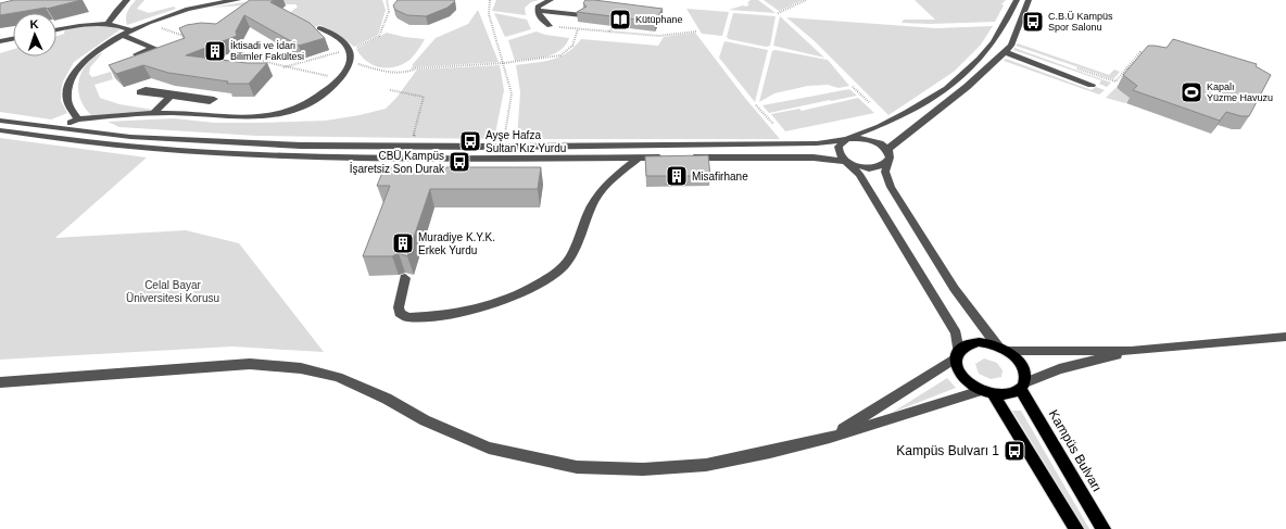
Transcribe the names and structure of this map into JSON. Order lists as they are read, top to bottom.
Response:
{
  "streets": {
    "main road": ["Kampüs Bulvarı"]
  },
  "parks": ["Celal Bayar Üniversitesi Korusu"],
  "places": {
    "library": ["Kütüphane"],
    "bus stop": [
      "C.B.Ü Kampüs Spor Salonu",
      "Ayşe Hafza Sultan Kız Yurdu",
      "CBÜ Kampüs İşaretsiz Son Durak",
      "Kampüs Bulvarı 1"
    ],
    "building": ["İktisadi ve İdari Bilimler Fakültesi", "Misafirhane", "Muradiye K.Y.K. Erkek Yurdu"],
    "sports": ["Kapalı Yüzme Havuzu"]
  },
  "north": "top"
}
